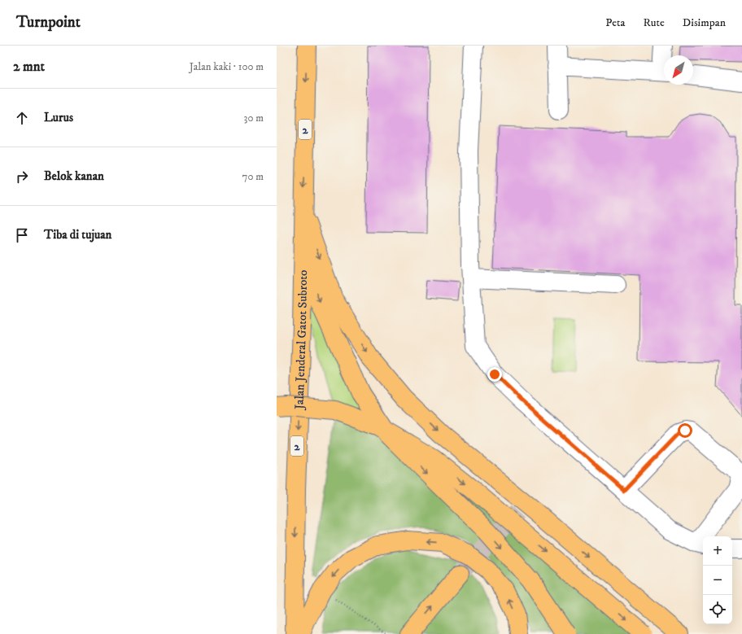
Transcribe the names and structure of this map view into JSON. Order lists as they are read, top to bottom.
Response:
{
  "streets": {
    "highway": ["2", "Jalan Jenderal Gatot Subroto"]
  },
  "one_way": ["Jalan Jenderal Gatot Subroto"],
  "north": "bottom left",
  "page": {
    "header": "Turnpoint",
    "nav": ["Peta", "Rute", "Disimpan"],
    "heading": ["2 mnt", "Jalan kaki · 100 m"],
    "list": [
      ["Lurus", "30 m"],
      ["Belok kanan", "70 m"],
      "Tiba di tujuan"
    ],
    "map_buttons": ["+", "−"]
  }
}
